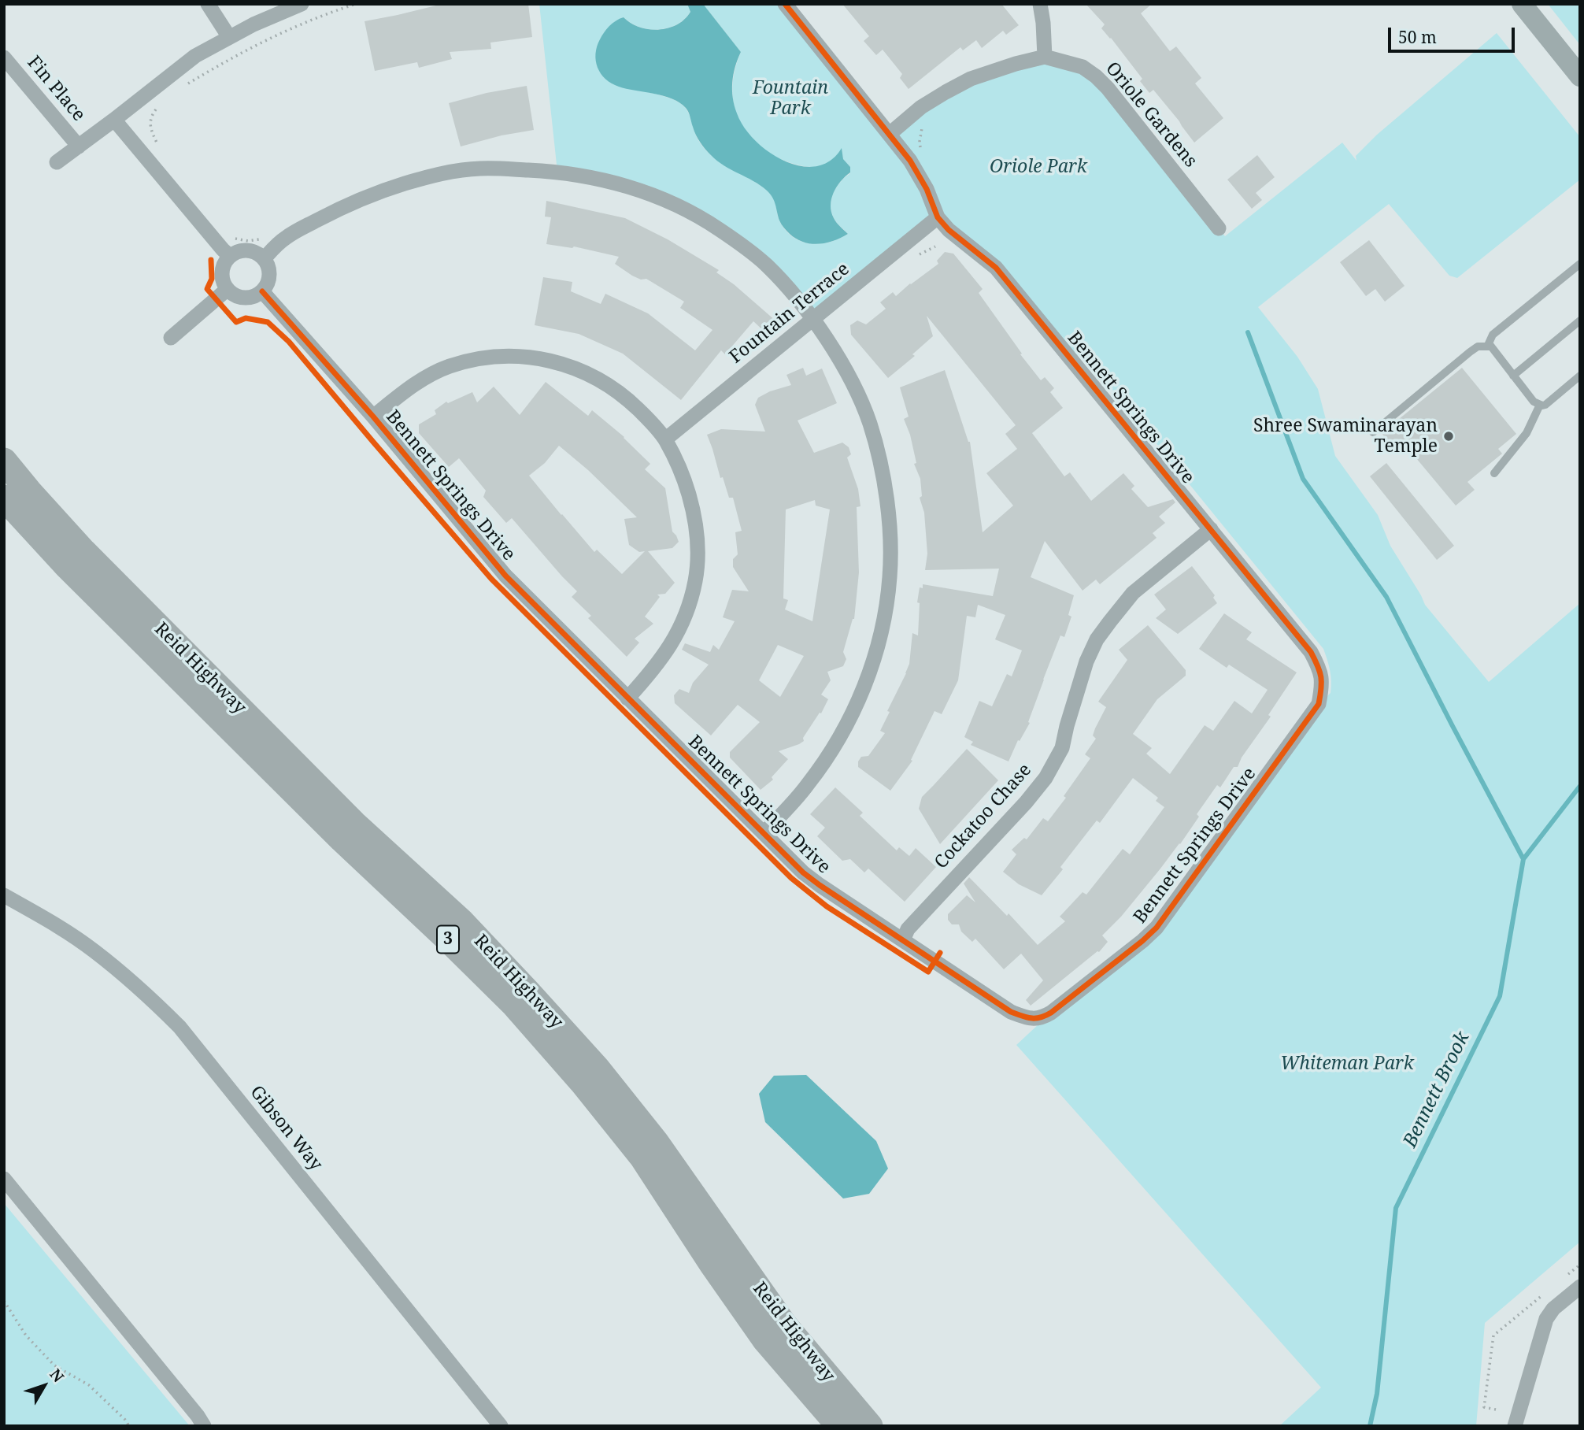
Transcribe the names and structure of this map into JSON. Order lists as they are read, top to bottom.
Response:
{
  "streets": {
    "highway": ["Reid Highway", "3"],
    "street": [
      "Fin Place",
      "Oriole Gardens",
      "Fountain Terrace",
      "Bennett Springs Drive",
      "Cockatoo Chase",
      "Gibson Way"
    ]
  },
  "crossings": [
    ["Oriole Gardens", "Bennett Springs Drive"],
    ["Fountain Terrace", "Bennett Springs Drive"],
    ["Bennett Springs Drive", "Cockatoo Chase"]
  ],
  "water": ["Bennett Brook"],
  "parks": ["Fountain Park", "Oriole Park", "Whiteman Park"],
  "places": ["Shree Swaminarayan Temple"],
  "scale_bar": "50 m",
  "north": "top right"
}
